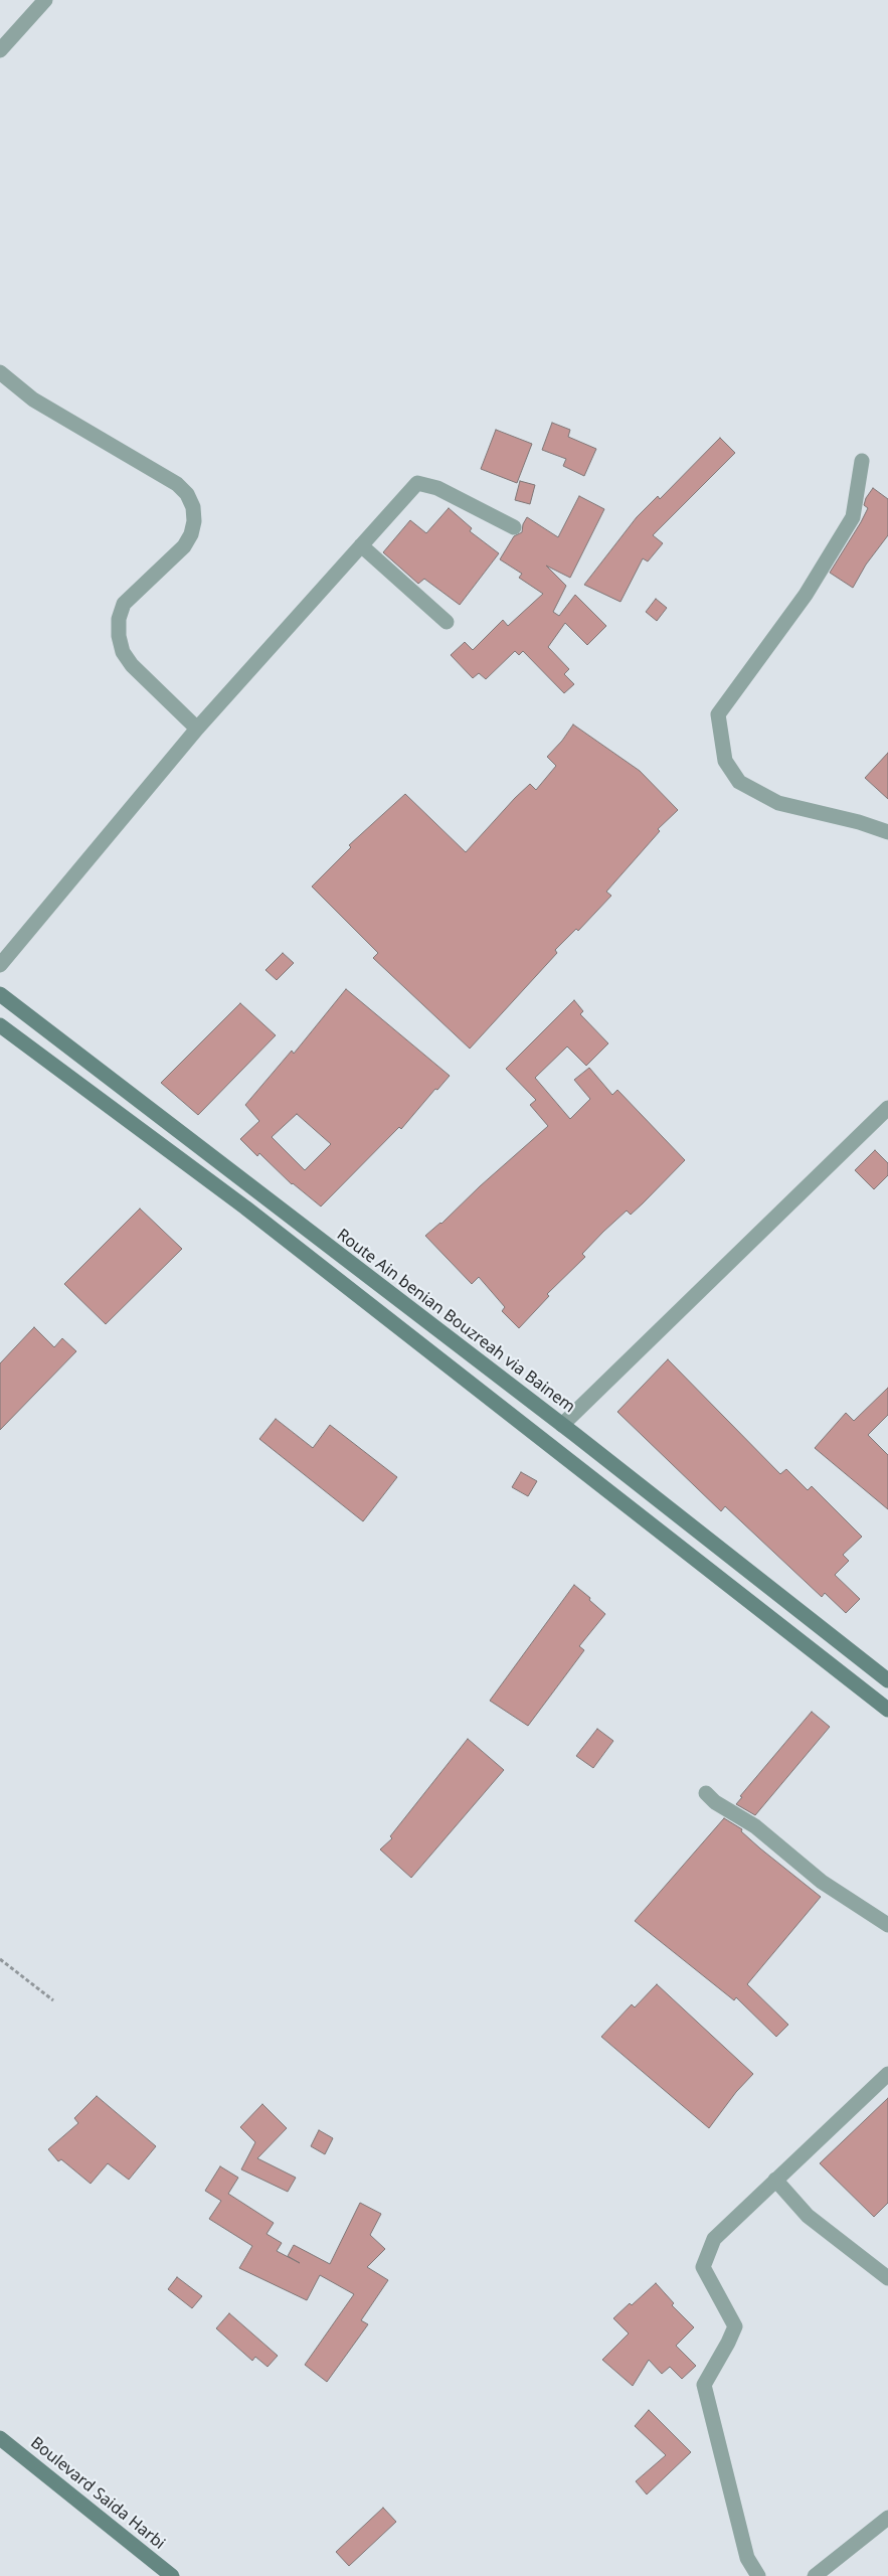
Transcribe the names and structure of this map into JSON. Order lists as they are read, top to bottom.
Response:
{
  "streets": {
    "main road": ["Route Ain benian Bouzreah via Bainem", "Boulevard Saida Harbi"]
  }
}
